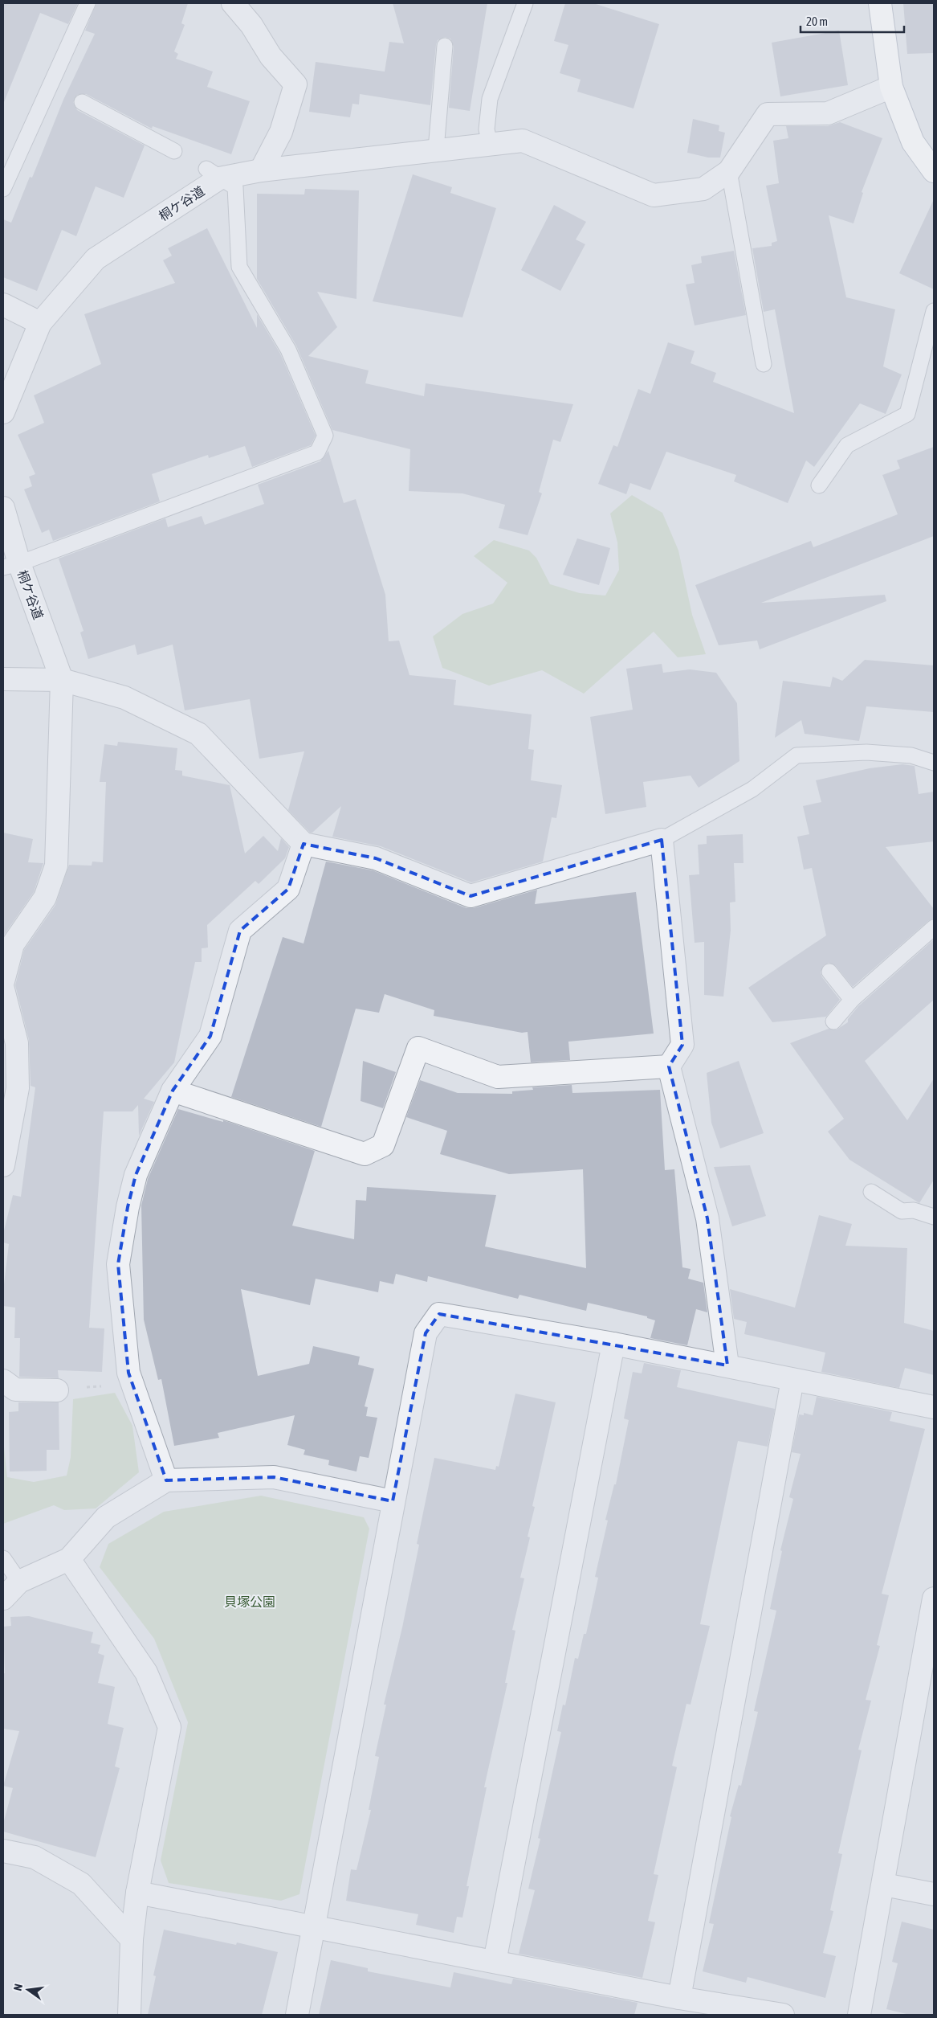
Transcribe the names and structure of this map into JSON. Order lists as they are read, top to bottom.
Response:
{
  "streets": {
    "street": ["桐ケ谷道"]
  },
  "parks": ["貝塚公園"],
  "scale_bar": "20 m",
  "north": "left"
}
